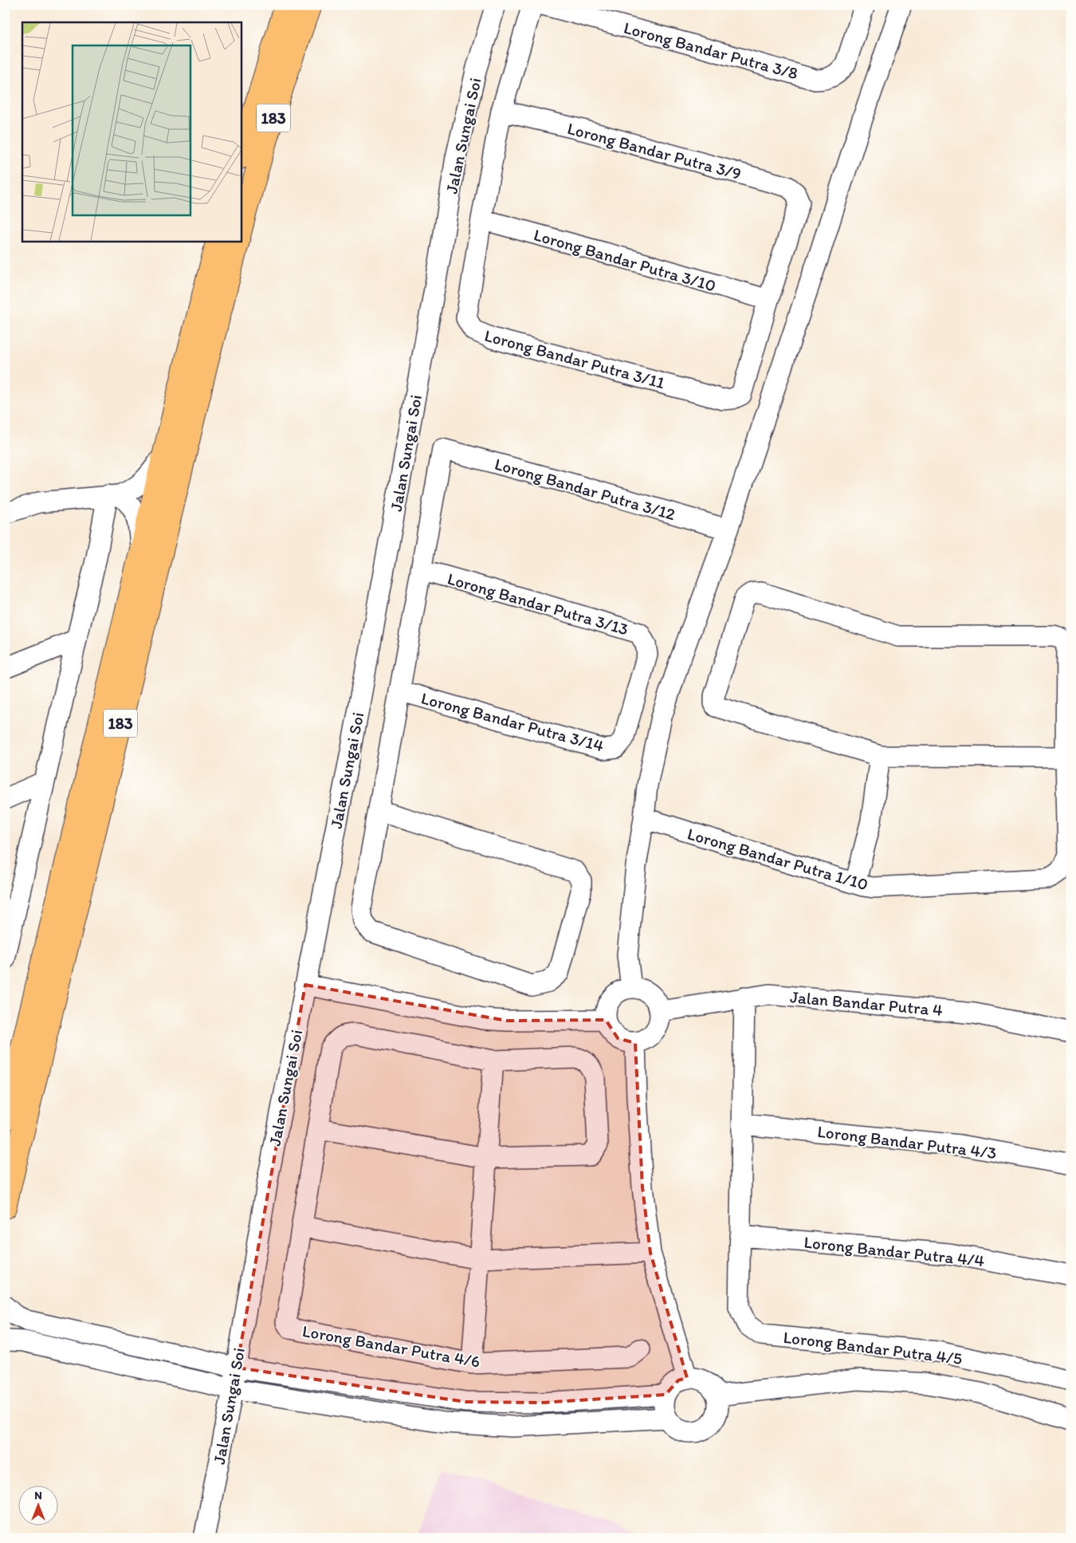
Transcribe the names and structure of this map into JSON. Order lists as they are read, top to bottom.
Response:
{
  "streets": {
    "highway": ["183"],
    "street": [
      "Lorong Bandar Putra 3/8",
      "Jalan Sungai Soi",
      "Lorong Bandar Putra 3/9",
      "Lorong Bandar Putra 3/10",
      "Lorong Bandar Putra 3/11",
      "Lorong Bandar Putra 3/12",
      "Lorong Bandar Putra 3/13",
      "Lorong Bandar Putra 3/14",
      "Lorong Bandar Putra 1/10",
      "Jalan Bandar Putra 4",
      "Lorong Bandar Putra 4/3",
      "Lorong Bandar Putra 4/4",
      "Lorong Bandar Putra 4/6",
      "Lorong Bandar Putra 4/5"
    ]
  },
  "crossings": [
    ["Lorong Bandar Putra 3/9", "Lorong Bandar Putra 3/10"],
    ["Lorong Bandar Putra 3/9", "Lorong Bandar Putra 3/11"],
    ["Lorong Bandar Putra 3/10", "Lorong Bandar Putra 3/11"],
    ["Lorong Bandar Putra 3/12", "Lorong Bandar Putra 3/13"],
    ["Lorong Bandar Putra 3/13", "Lorong Bandar Putra 3/14"],
    ["Lorong Bandar Putra 4/4", "Lorong Bandar Putra 4/5"]
  ],
  "north": "top"
}
